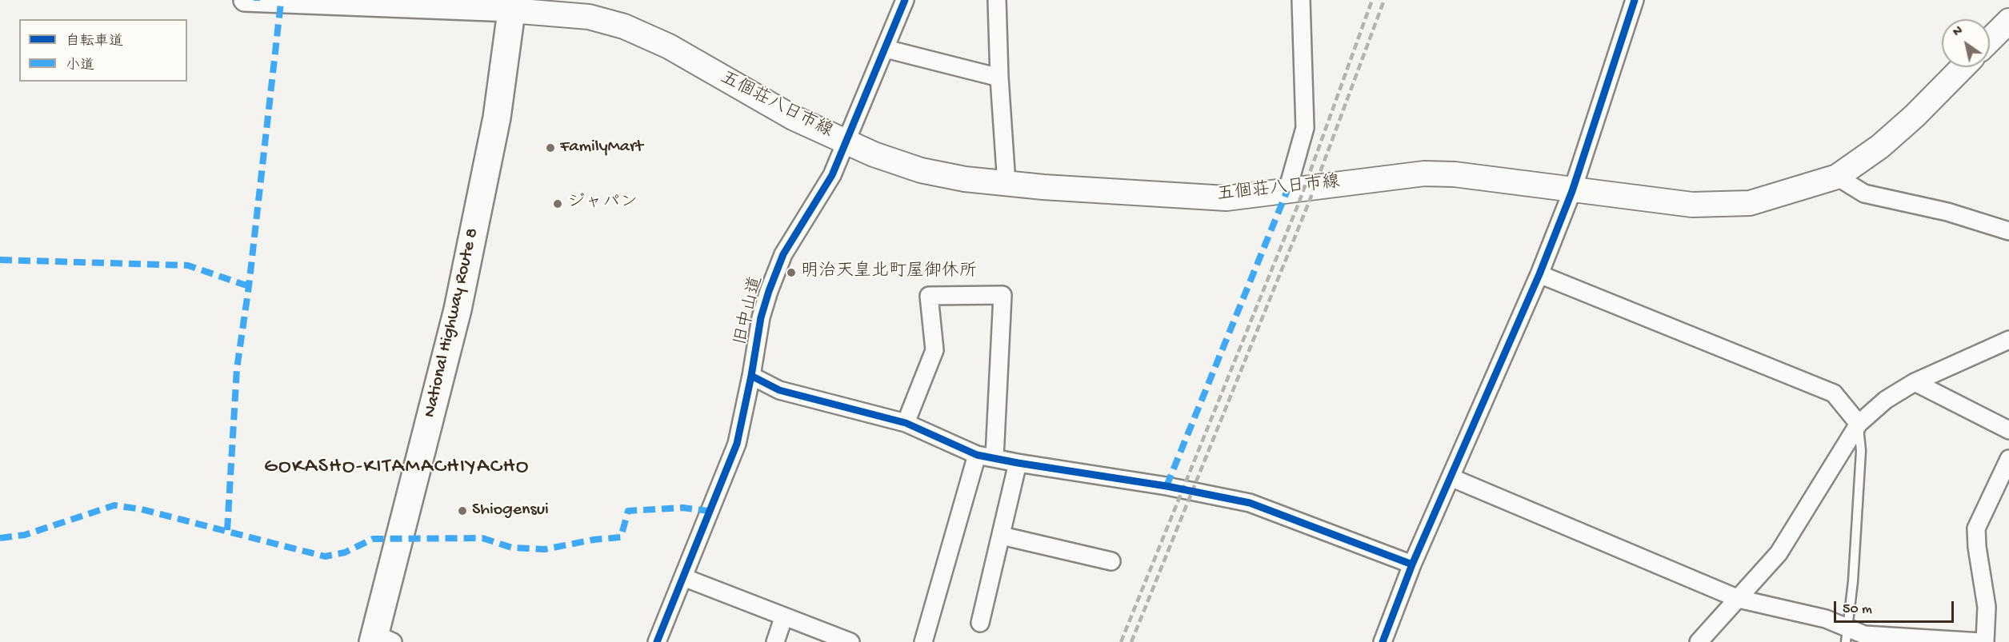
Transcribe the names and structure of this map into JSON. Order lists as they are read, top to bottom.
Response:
{
  "streets": {
    "highway": ["National Highway Route 8"],
    "main road": ["五個荘八日市線"],
    "street": ["旧中山道"]
  },
  "crossings": [
    ["五個荘八日市線", "旧中山道"],
    ["五個荘八日市線", "National Highway Route 8"]
  ],
  "districts": ["GOKASHO-KITAMACHIYACHO"],
  "places": [
    "FamilyMart",
    "ジャパン",
    "明治天皇北町屋御休所",
    "Shiogensui"
  ],
  "legend": ["自転車道", "小道"],
  "scale_bar": "50 m",
  "north": "top left"
}
